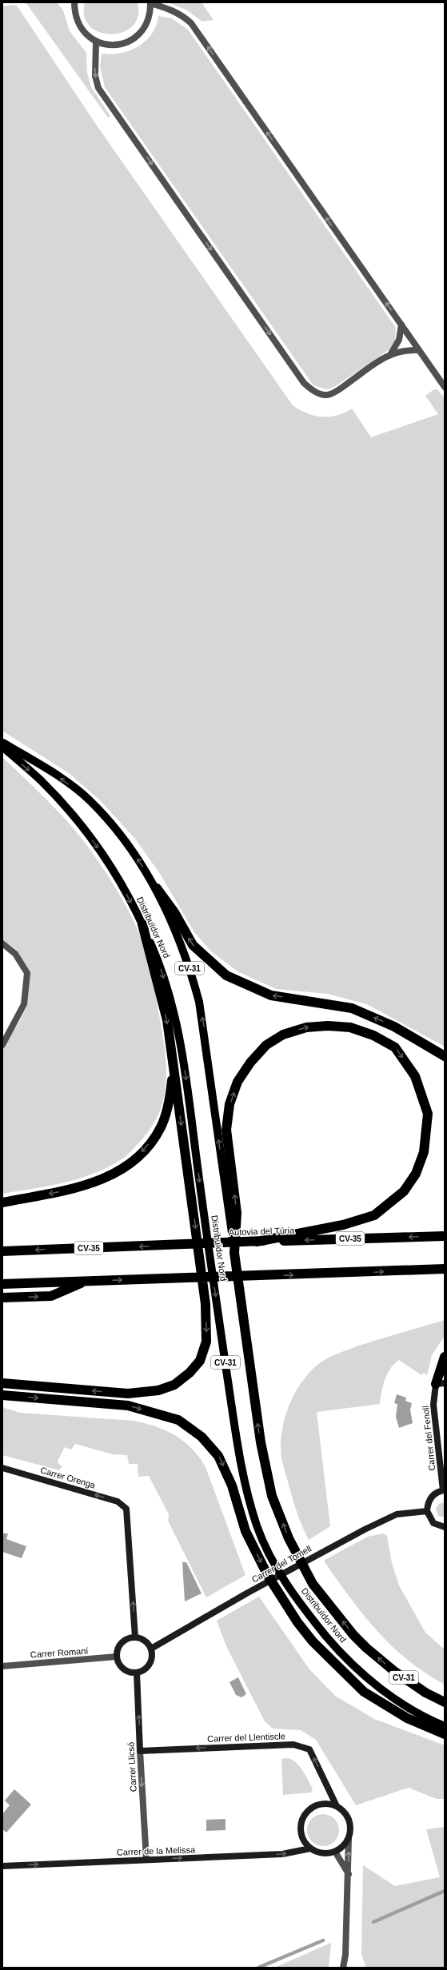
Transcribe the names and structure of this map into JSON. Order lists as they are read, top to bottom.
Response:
{
  "streets": {
    "highway": [
      "Distribuïdor Nord",
      "CV-31",
      "Autovia del Túria",
      "CV-35"
    ],
    "street": [
      "Carrer del Fenoll",
      "Carrer Orenga",
      "Carrer del Tomell",
      "Carrer Romaní",
      "Carrer del Llentiscle",
      "Carrer Llicsó",
      "Carrer de la Melissa"
    ]
  },
  "crossings": [
    ["Carrer Orenga", "Carrer del Tomell"],
    ["Carrer Orenga", "Carrer Romaní"],
    ["Carrer Orenga", "Carrer Llicsó"],
    ["Carrer del Tomell", "Carrer Romaní"],
    ["Carrer del Tomell", "Carrer Llicsó"],
    ["Carrer Romaní", "Carrer Llicsó"],
    ["Carrer del Llentiscle", "Carrer Llicsó"],
    ["Carrer del Llentiscle", "Carrer de la Melissa"],
    ["Carrer Llicsó", "Carrer de la Melissa"]
  ],
  "one_way": ["Carrer Orenga", "Carrer del Llentiscle", "Carrer de la Melissa"]
}
